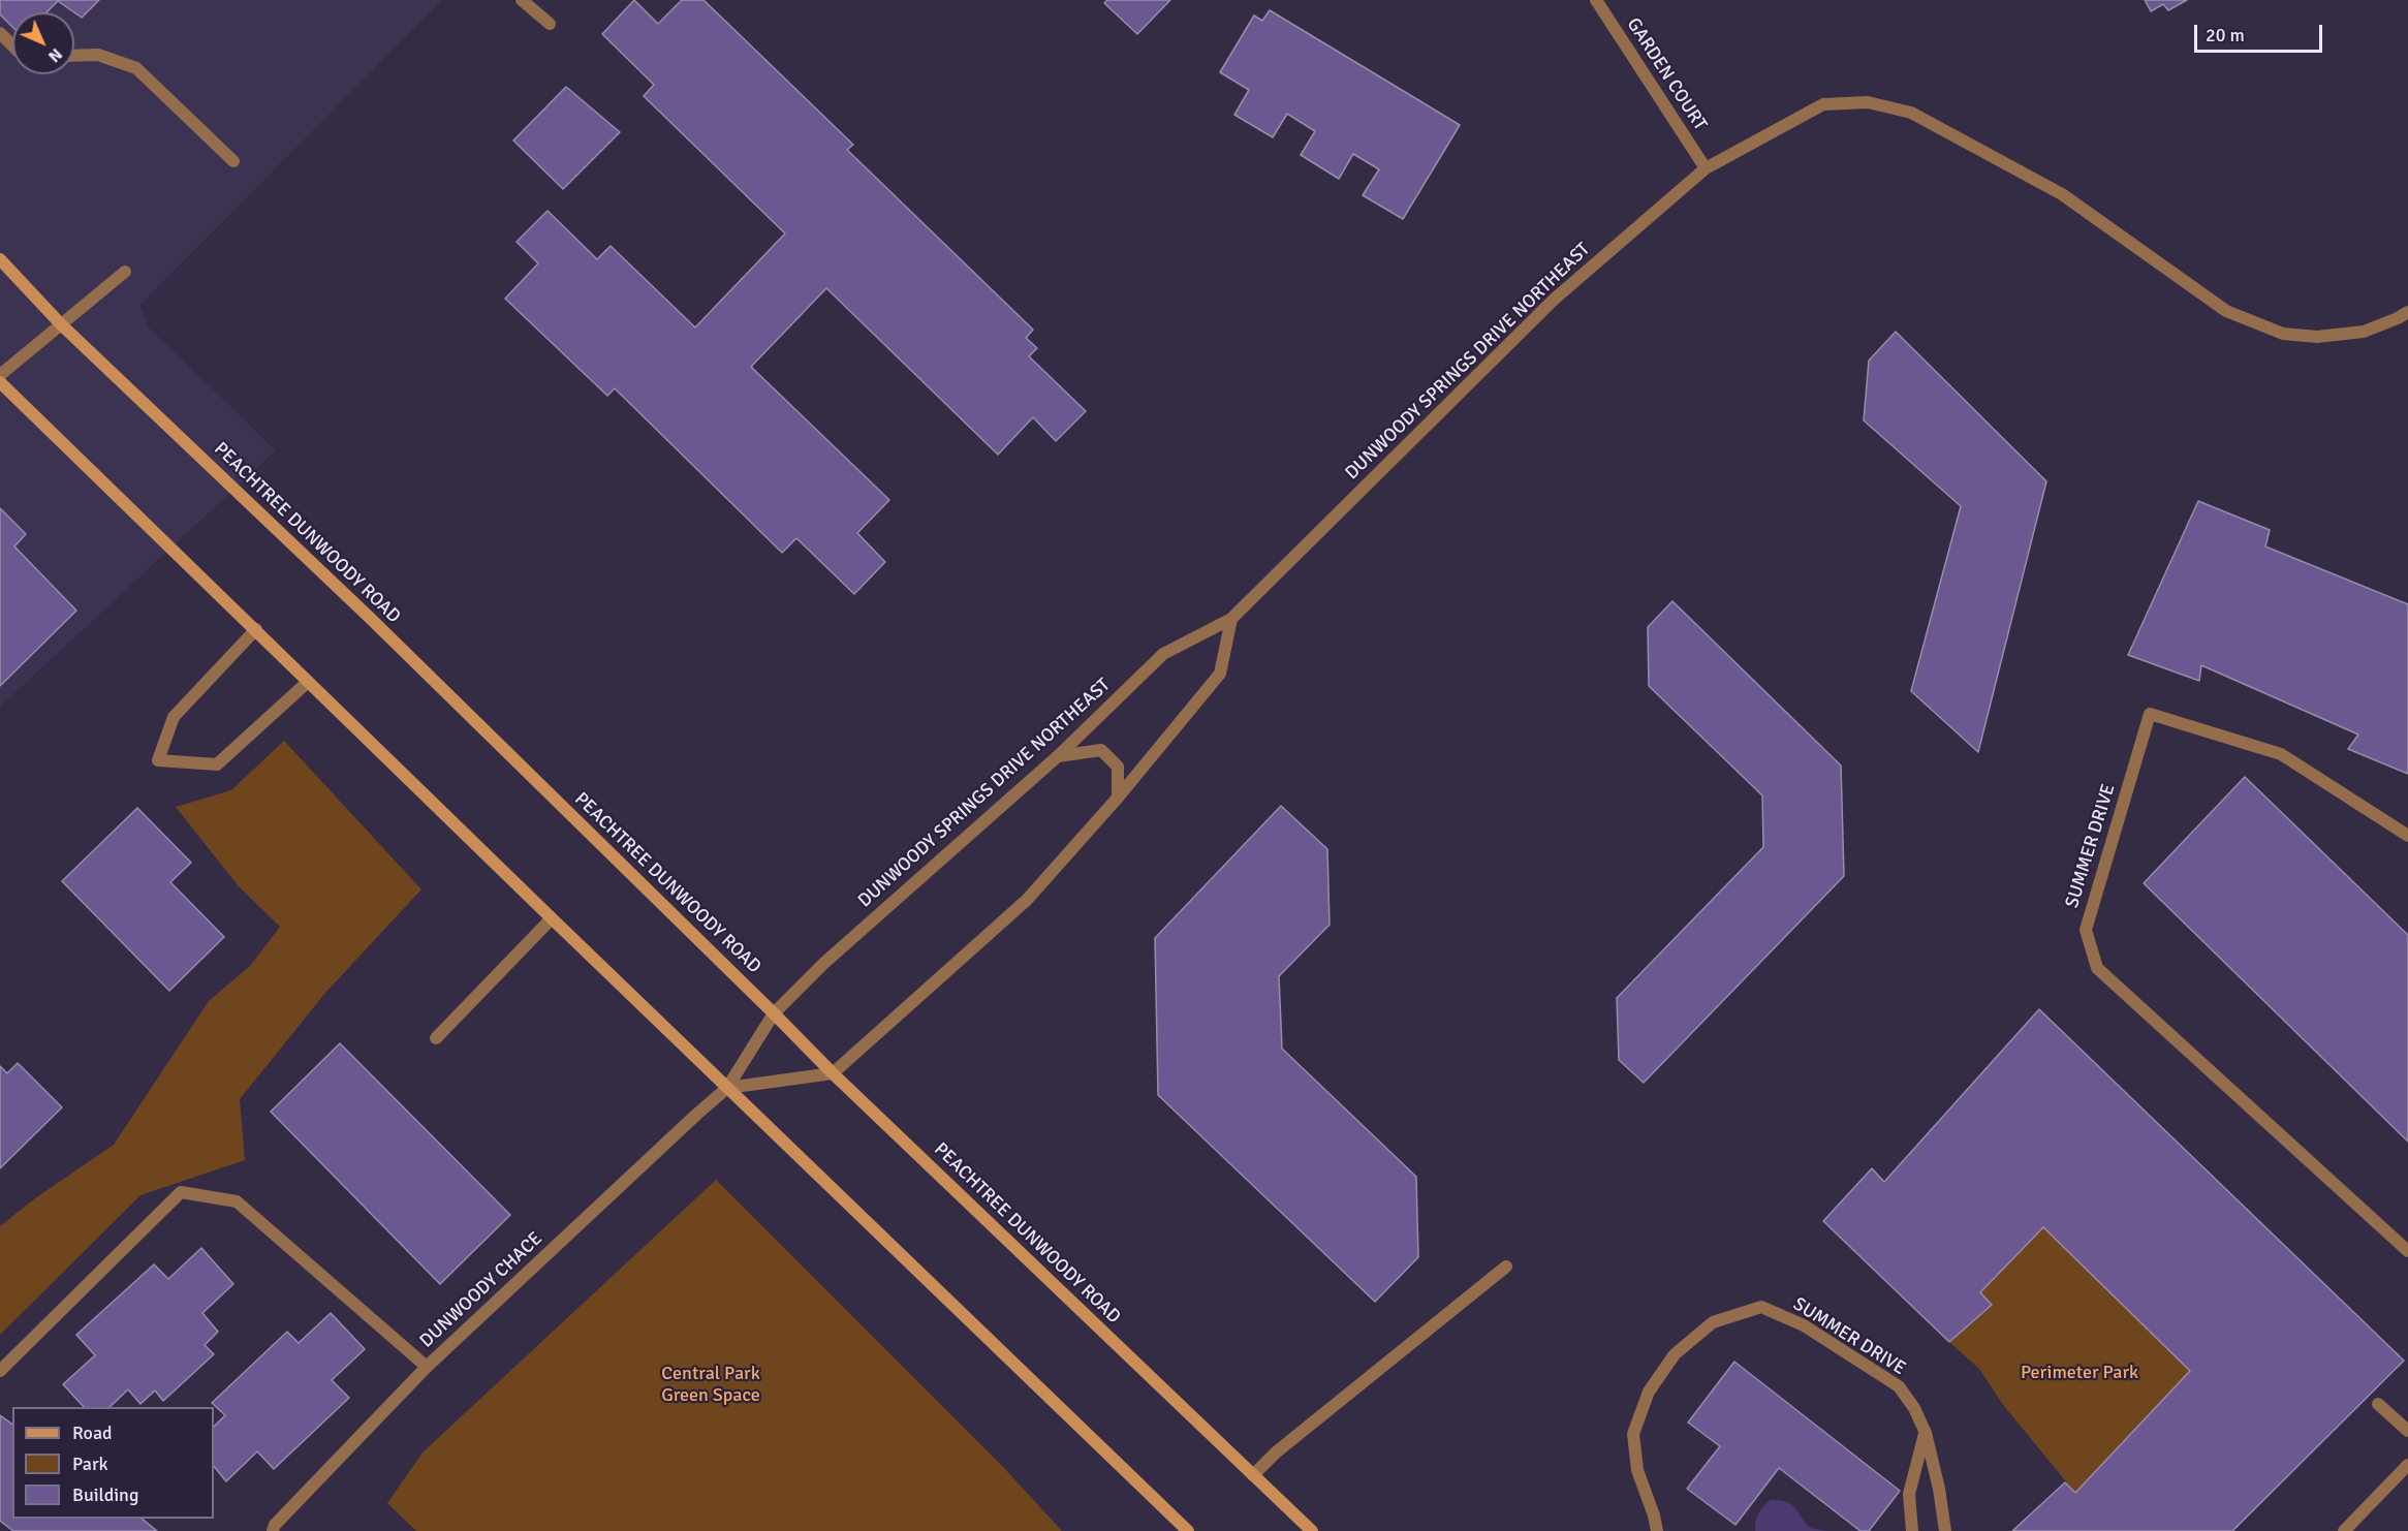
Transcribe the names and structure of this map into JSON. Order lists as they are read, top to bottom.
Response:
{
  "streets": {
    "main road": ["PEACHTREE DUNWOODY ROAD"],
    "street": [
      "GARDEN COURT",
      "DUNWOODY SPRINGS DRIVE NORTHEAST",
      "SUMMER DRIVE",
      "DUNWOODY CHACE"
    ]
  },
  "crossings": [
    ["GARDEN COURT", "DUNWOODY SPRINGS DRIVE NORTHEAST"],
    ["DUNWOODY SPRINGS DRIVE NORTHEAST", "PEACHTREE DUNWOODY ROAD"],
    ["DUNWOODY SPRINGS DRIVE NORTHEAST", "DUNWOODY CHACE"],
    ["PEACHTREE DUNWOODY ROAD", "DUNWOODY CHACE"]
  ],
  "parks": ["Perimeter Park", "Central Park Green Space"],
  "legend": ["Road", "Park", "Building"],
  "scale_bar": "20 m",
  "north": "bottom right"
}
